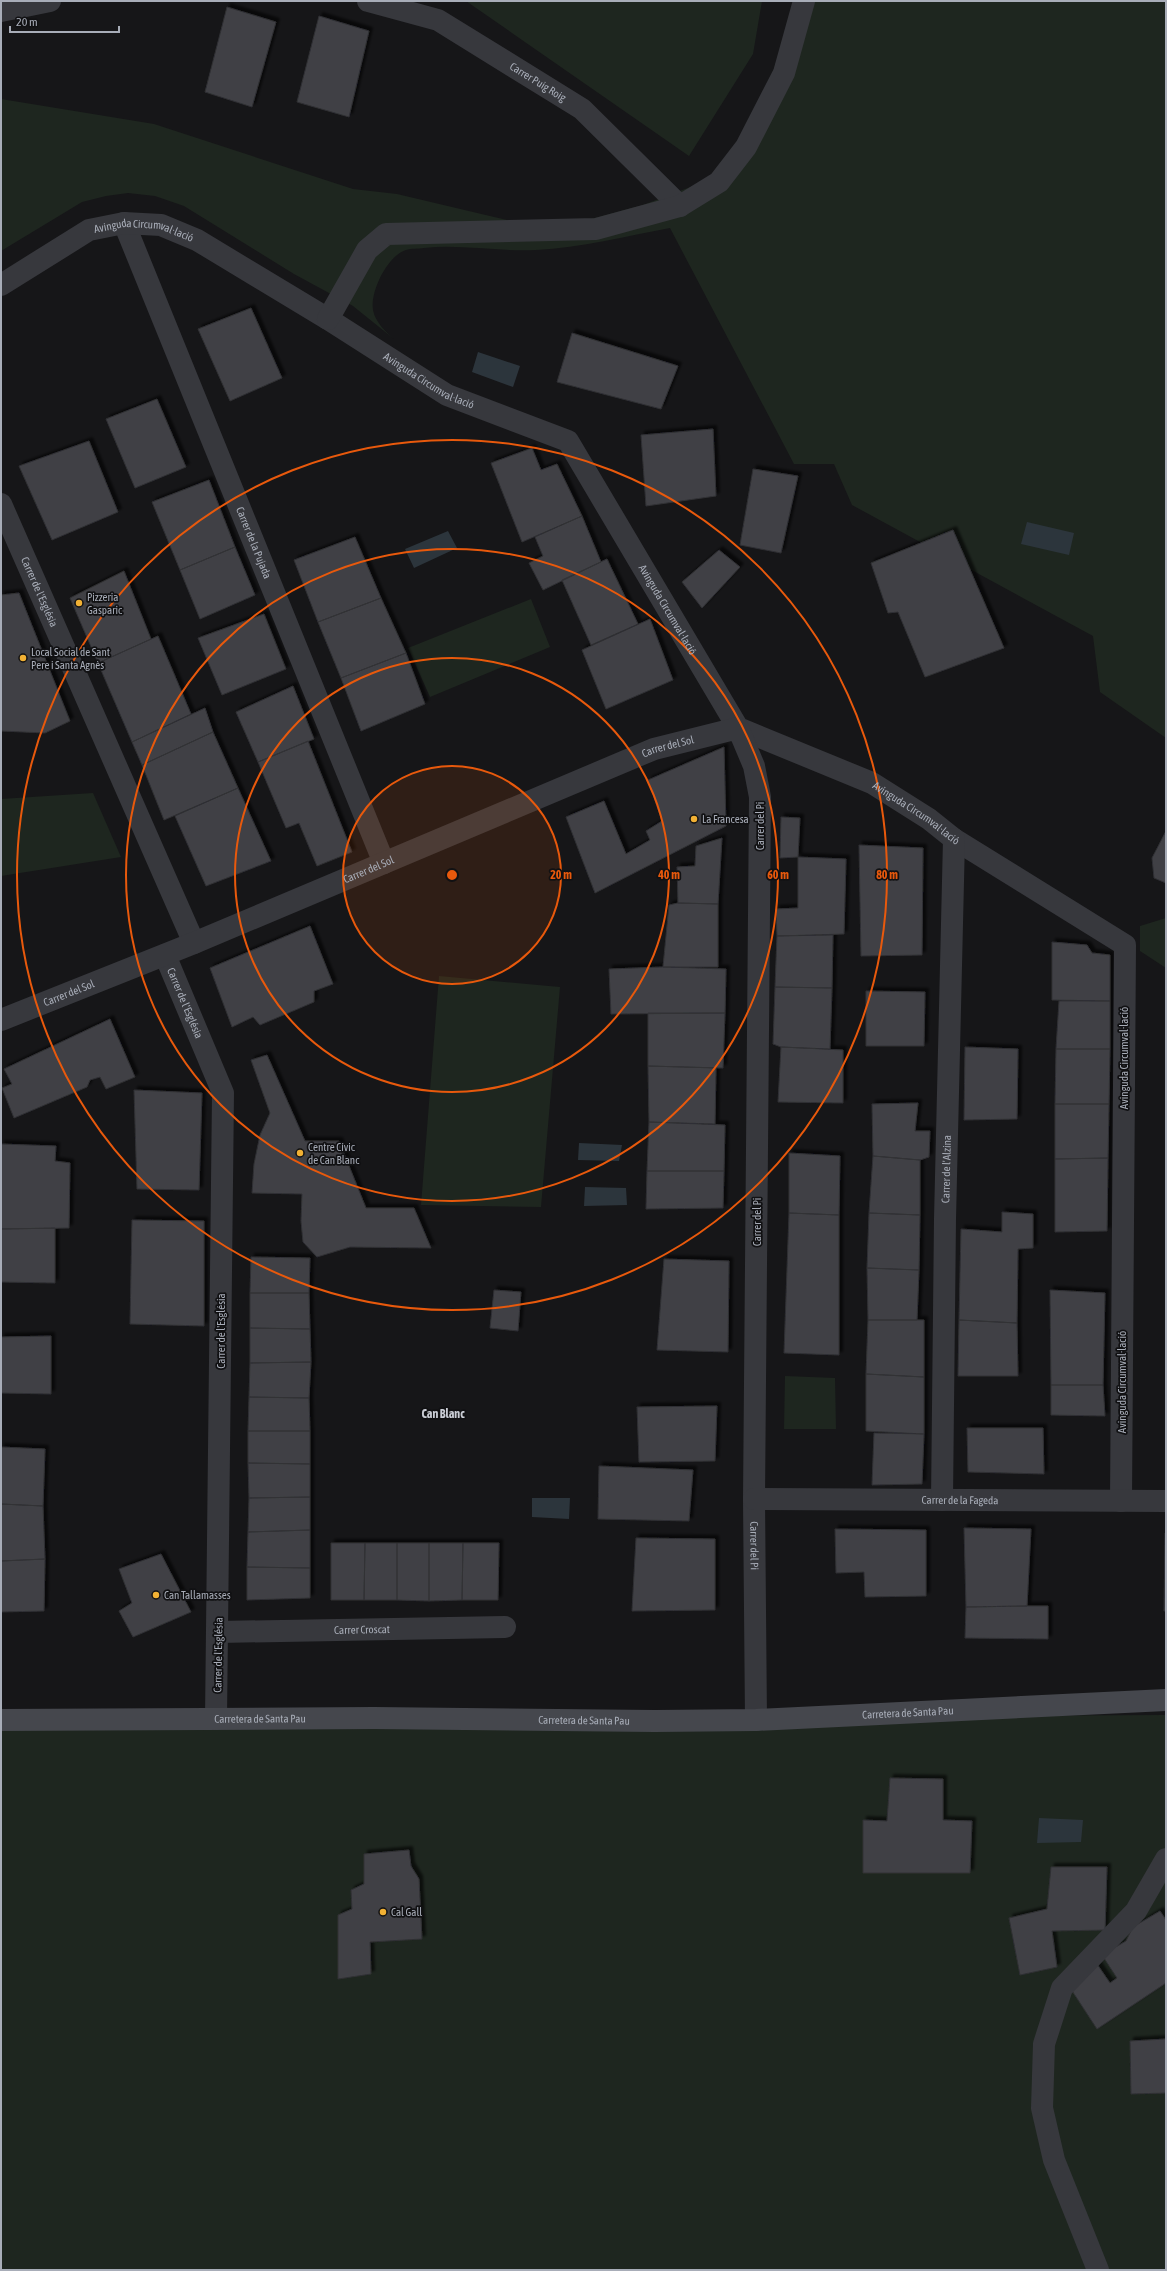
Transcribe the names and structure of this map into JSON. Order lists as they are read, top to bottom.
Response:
{
  "streets": {
    "main road": ["Carretera de Santa Pau"],
    "street": [
      "Carrer Puig Roig",
      "Avinguda Circumval·lació",
      "Carrer de la Pujada",
      "Carrer de l'Església",
      "Carrer del Sol",
      "Carrer del Pi",
      "Carrer de l'Alzina",
      "Carrer de la Fageda",
      "Carrer Croscat"
    ]
  },
  "crossings": [
    ["Avinguda Circumval·lació", "Carrer de la Pujada"],
    ["Avinguda Circumval·lació", "Carrer del Sol"],
    ["Avinguda Circumval·lació", "Carrer del Pi"],
    ["Avinguda Circumval·lació", "Carrer de l'Alzina"],
    ["Avinguda Circumval·lació", "Carrer de la Fageda"],
    ["Carrer de la Pujada", "Carrer del Sol"],
    ["Carrer de l'Església", "Carrer del Sol"],
    ["Carrer de l'Església", "Carrer Croscat"],
    ["Carrer de l'Església", "Carretera de Santa Pau"],
    ["Carrer del Sol", "Carrer del Pi"],
    ["Carrer del Pi", "Carrer de la Fageda"],
    ["Carrer del Pi", "Carretera de Santa Pau"],
    ["Carrer de l'Alzina", "Carrer de la Fageda"]
  ],
  "districts": ["Can Blanc"],
  "places": [
    "Pizzeria Gasparic",
    "Local Social de Sant Pere i Santa Agnès",
    "La Francesa",
    "Centre Cívic de Can Blanc",
    "Can Tallamasses",
    "Cal Gall"
  ],
  "scale_bar": "20 m",
  "rings": [
    "20 m",
    "40 m",
    "60 m",
    "80 m"
  ]
}
